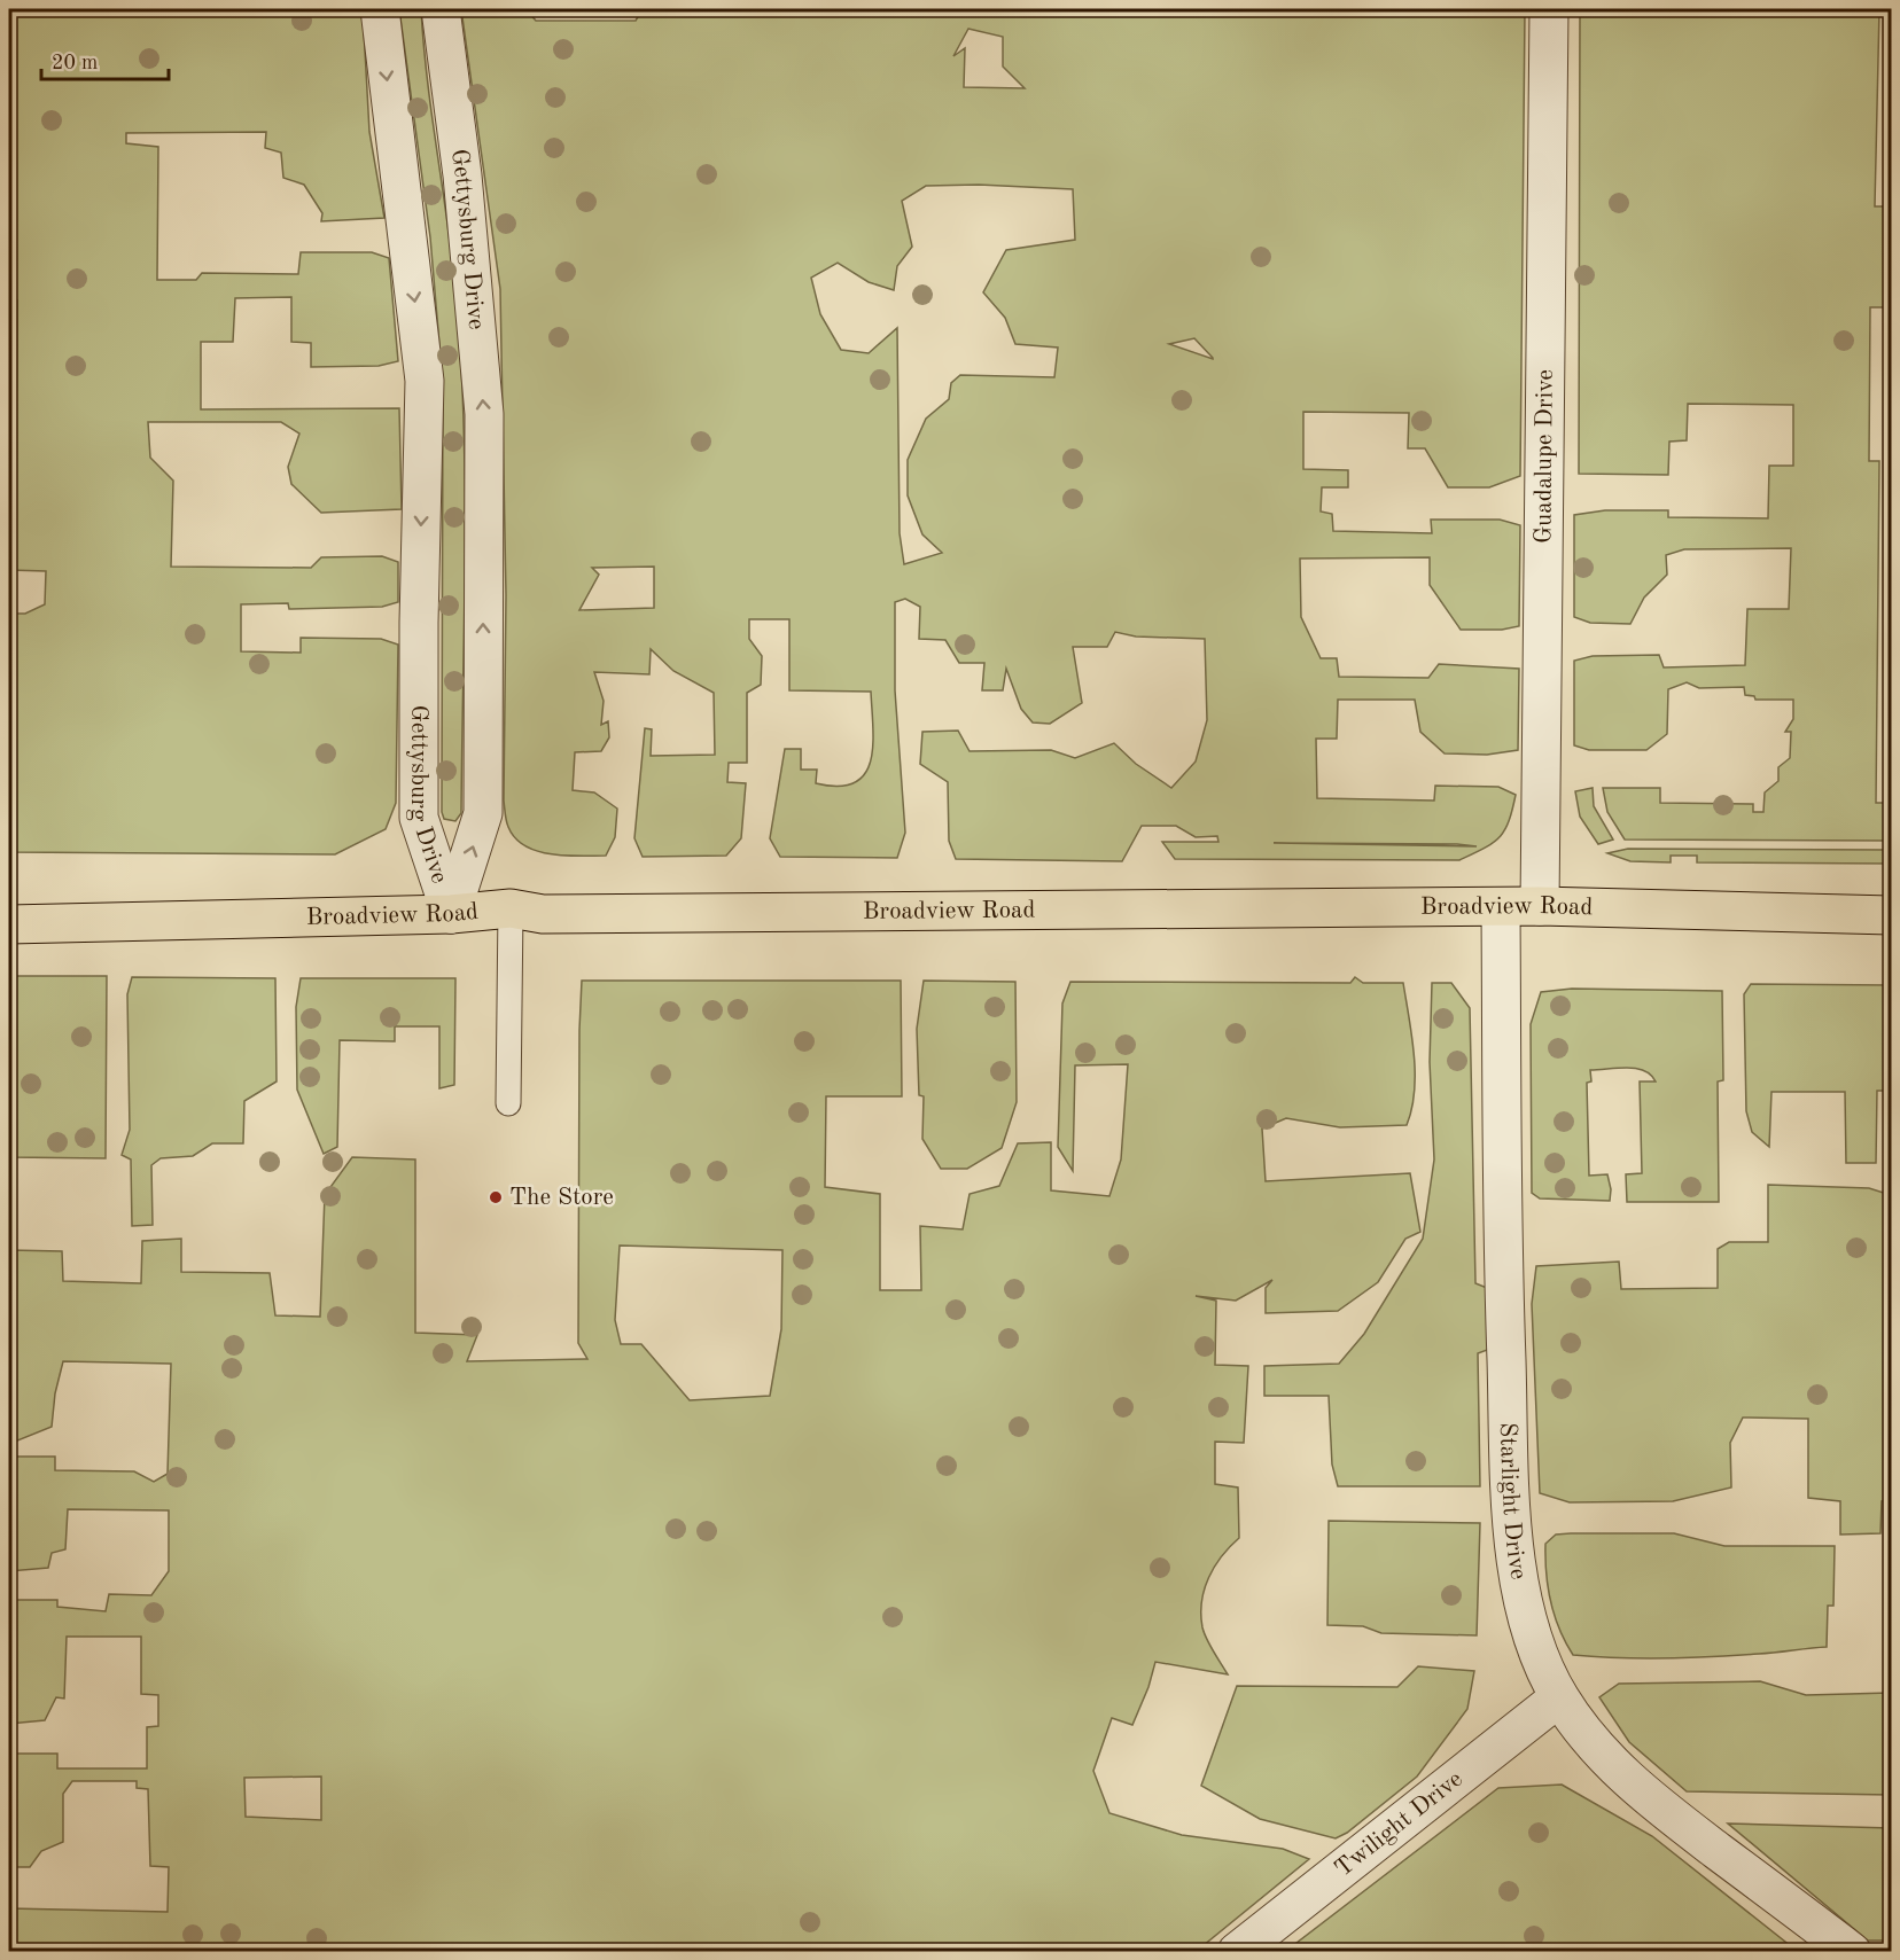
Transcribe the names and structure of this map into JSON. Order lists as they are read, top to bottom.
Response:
{
  "streets": {
    "main road": ["Broadview Road"],
    "street": [
      "Gettysburg Drive",
      "Guadalupe Drive",
      "Starlight Drive",
      "Twilight Drive"
    ]
  },
  "crossings": [
    ["Gettysburg Drive", "Broadview Road"],
    ["Guadalupe Drive", "Broadview Road"],
    ["Broadview Road", "Starlight Drive"],
    ["Starlight Drive", "Twilight Drive"]
  ],
  "places": ["The Store"],
  "scale_bar": "20 m"
}
